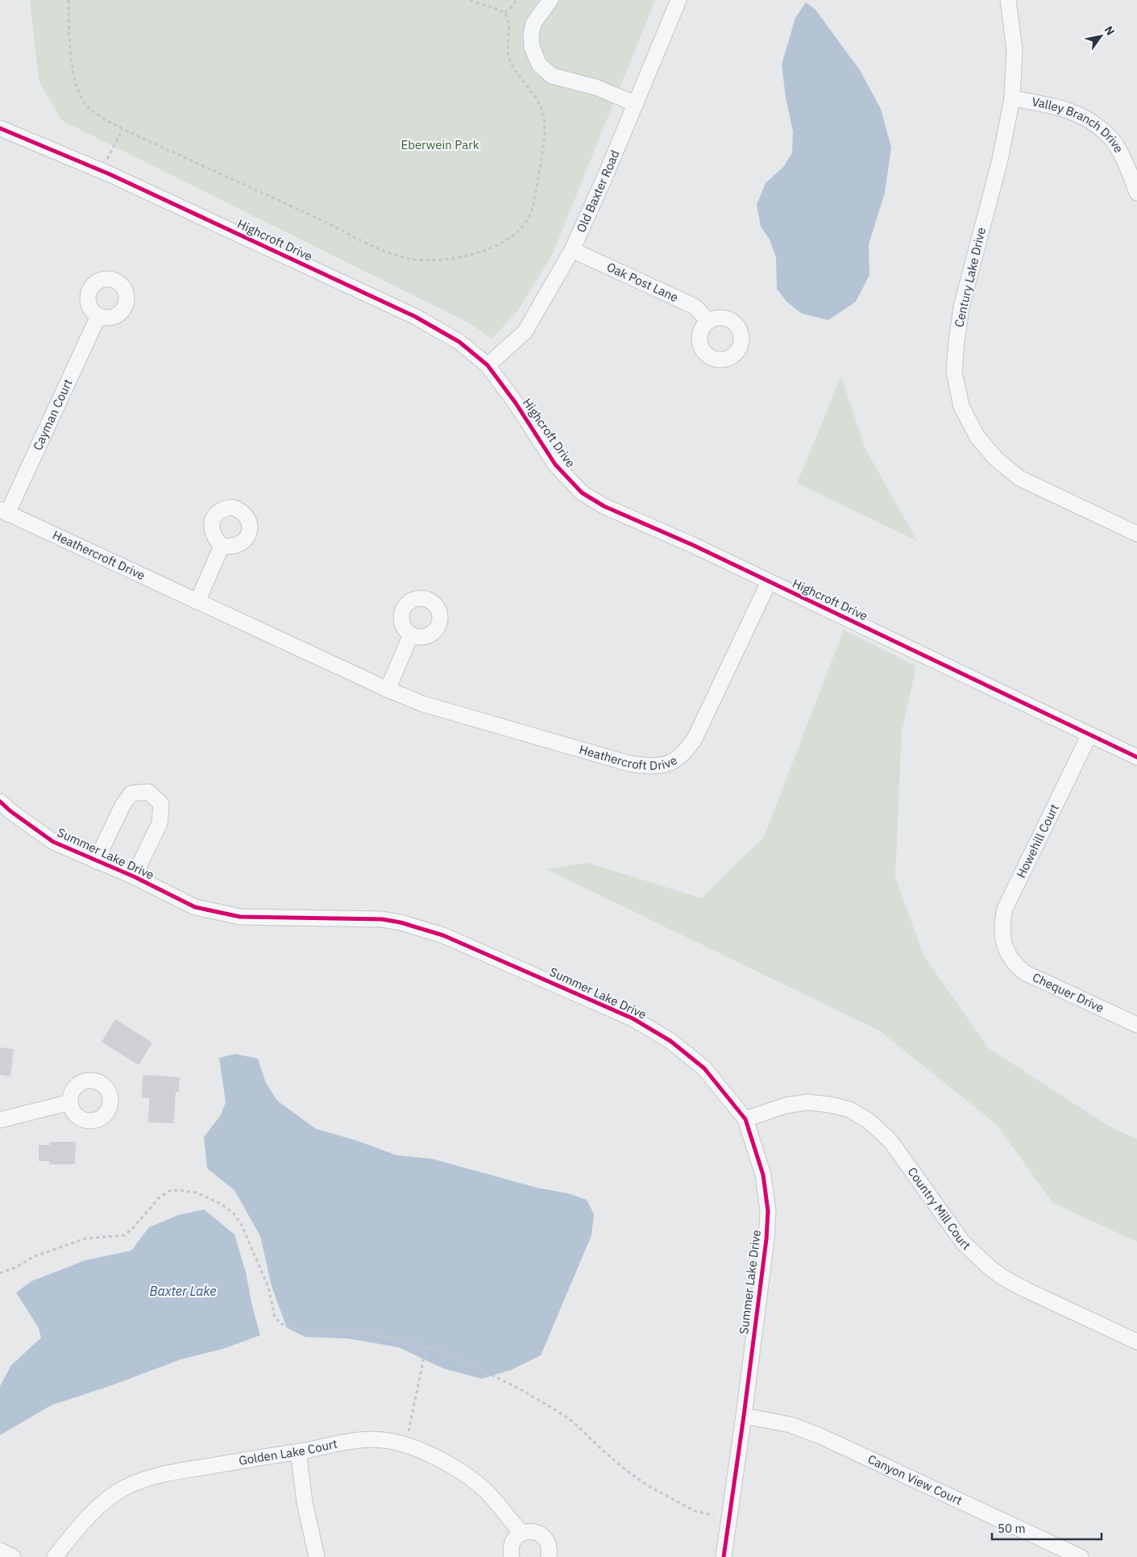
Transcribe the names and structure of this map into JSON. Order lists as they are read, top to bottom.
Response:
{
  "streets": {
    "street": [
      "Valley Branch Drive",
      "Old Baxter Road",
      "Highcroft Drive",
      "Century Lake Drive",
      "Oak Post Lane",
      "Cayman Court",
      "Heathercroft Drive",
      "Howehill Court",
      "Summer Lake Drive",
      "Chequer Drive",
      "Country Mill Court",
      "Golden Lake Court",
      "Canyon View Court"
    ]
  },
  "crossings": [
    ["Valley Branch Drive", "Century Lake Drive"],
    ["Old Baxter Road", "Highcroft Drive"],
    ["Old Baxter Road", "Oak Post Lane"],
    ["Highcroft Drive", "Heathercroft Drive"],
    ["Highcroft Drive", "Howehill Court"],
    ["Cayman Court", "Heathercroft Drive"],
    ["Howehill Court", "Chequer Drive"],
    ["Summer Lake Drive", "Country Mill Court"],
    ["Summer Lake Drive", "Canyon View Court"]
  ],
  "water": ["Baxter Lake"],
  "parks": ["Eberwein Park"],
  "scale_bar": "50 m",
  "north": "top right"
}
